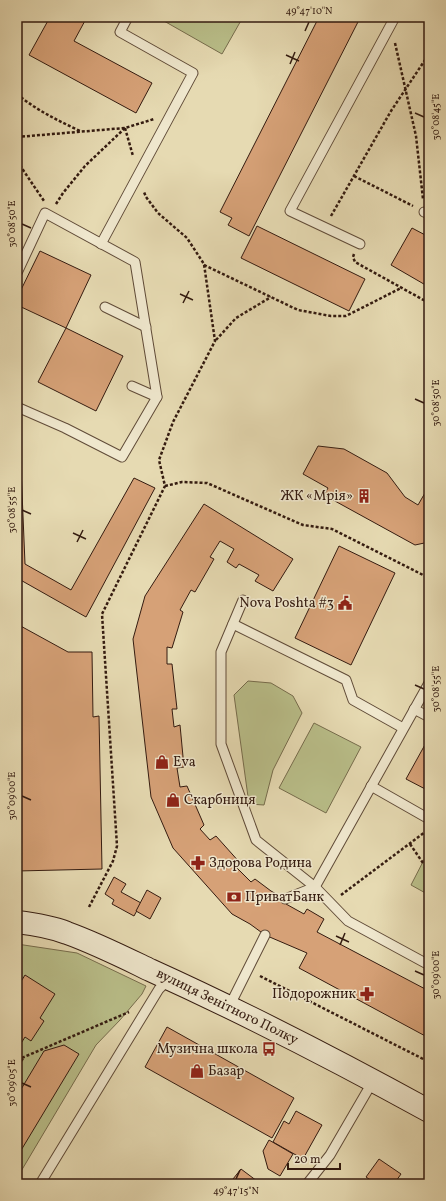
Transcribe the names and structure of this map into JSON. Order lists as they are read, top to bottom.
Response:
{
  "streets": {
    "street": ["вулиця Зенітного Полку"]
  },
  "places": {
    "building": ["ЖК «Мрія»"],
    "public building": ["Nova Poshta #3"],
    "shop": ["Eva", "Скарбниця", "Базар"],
    "pharmacy": ["Здорова Родина", "Подорожник"],
    "bank": ["ПриватБанк"],
    "bus stop": ["Музична школа"]
  },
  "scale_bar": "20 m",
  "coordinates": [
    "49°47'10\"N",
    "30°08'45\"E",
    "30°08'50\"E",
    "30°08'55\"E",
    "30°09'00\"E",
    "30°09'05\"E",
    "49°47'15\"N"
  ]
}
